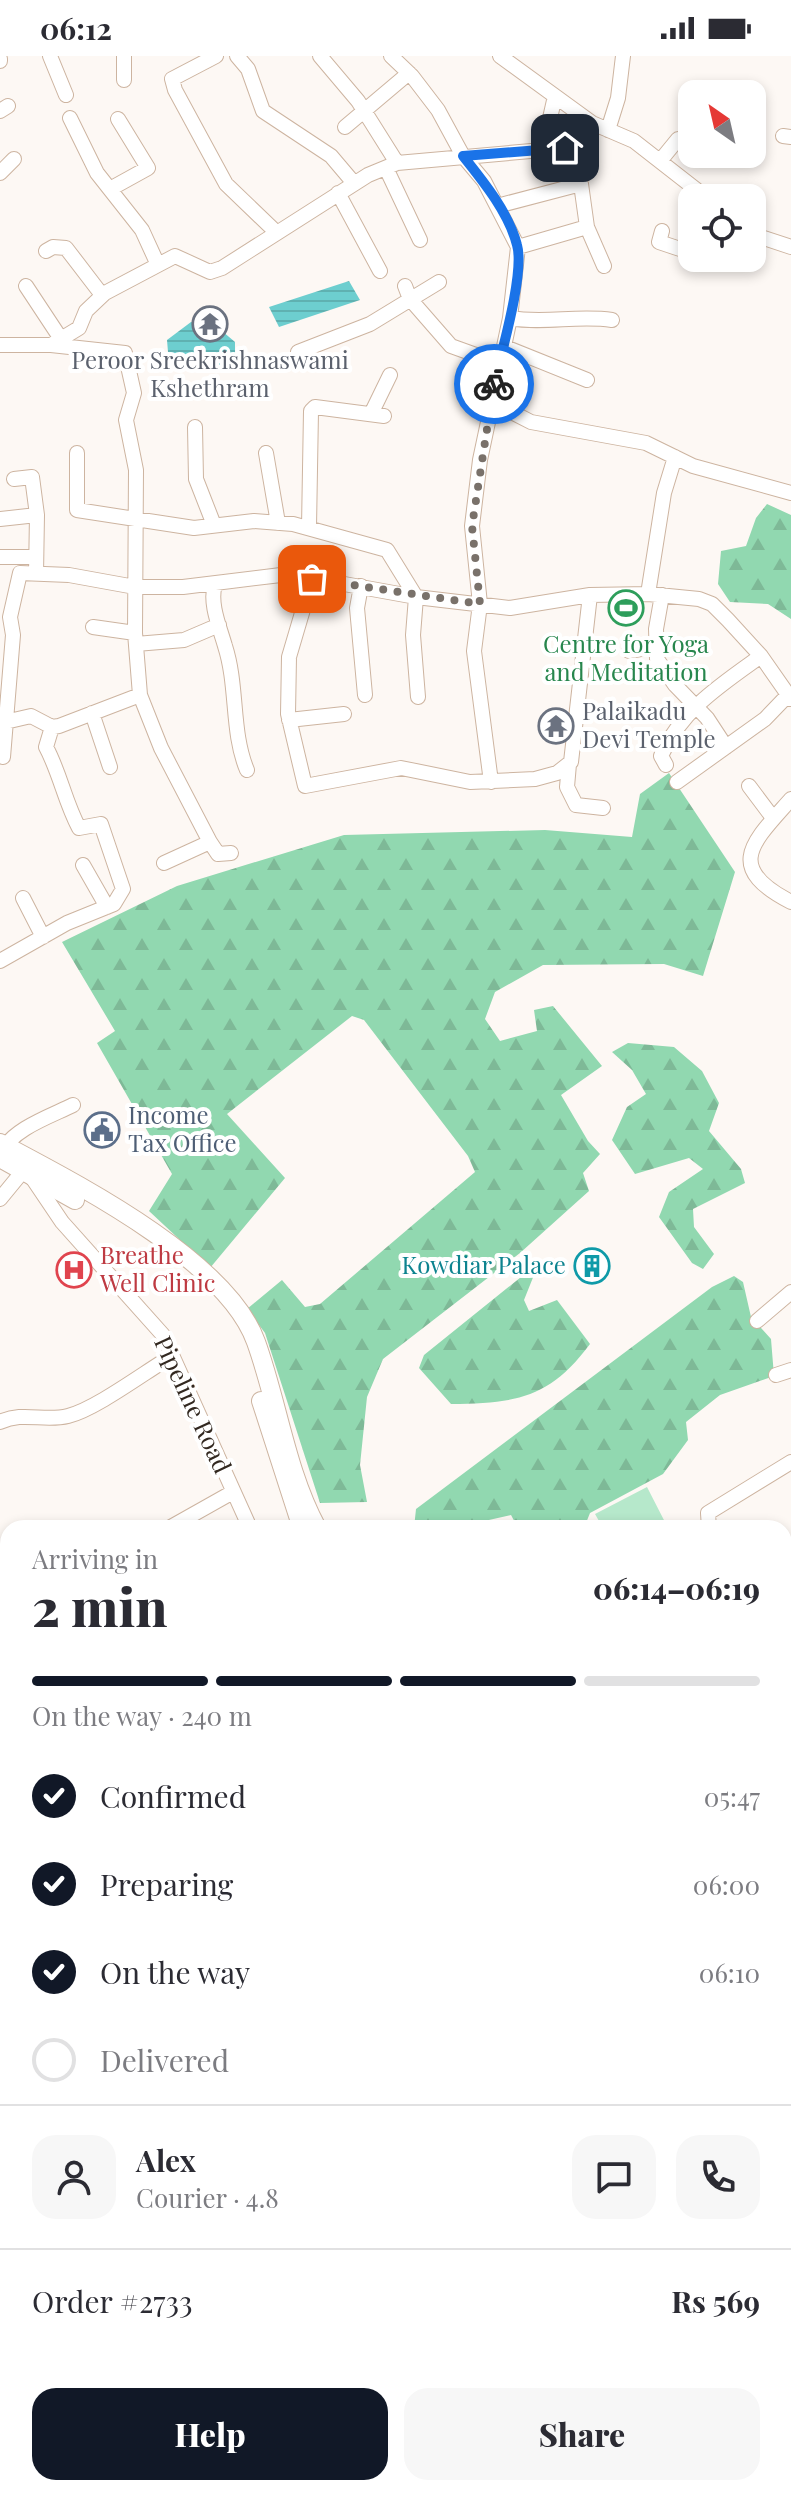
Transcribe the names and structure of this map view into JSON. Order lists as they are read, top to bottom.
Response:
{
  "streets": {
    "street": ["Pipeline Road"]
  },
  "places": {
    "temple": ["Peroor Sreekrishnaswami Kshethram", "Palaikadu Devi Temple"],
    "sports": ["Centre for Yoga and Meditation"],
    "public building": ["Income Tax Office"],
    "building": ["Kowdiar Palace"],
    "hospital": ["Breathe Well Clinic"]
  },
  "north": "top left",
  "page": {
    "status": "06:12",
    "heading": ["2 min", "Arriving in", "06:14–06:19"],
    "panel": [
      "Alex",
      "Courier · 4.8",
      "Order #2733",
      "Rs 569"
    ],
    "bar": "On the way · 240 m",
    "list": [
      ["Confirmed", "05:47"],
      ["Preparing", "06:00"],
      ["On the way", "06:10"],
      "Delivered"
    ],
    "buttons": ["Help", "Share"]
  }
}
